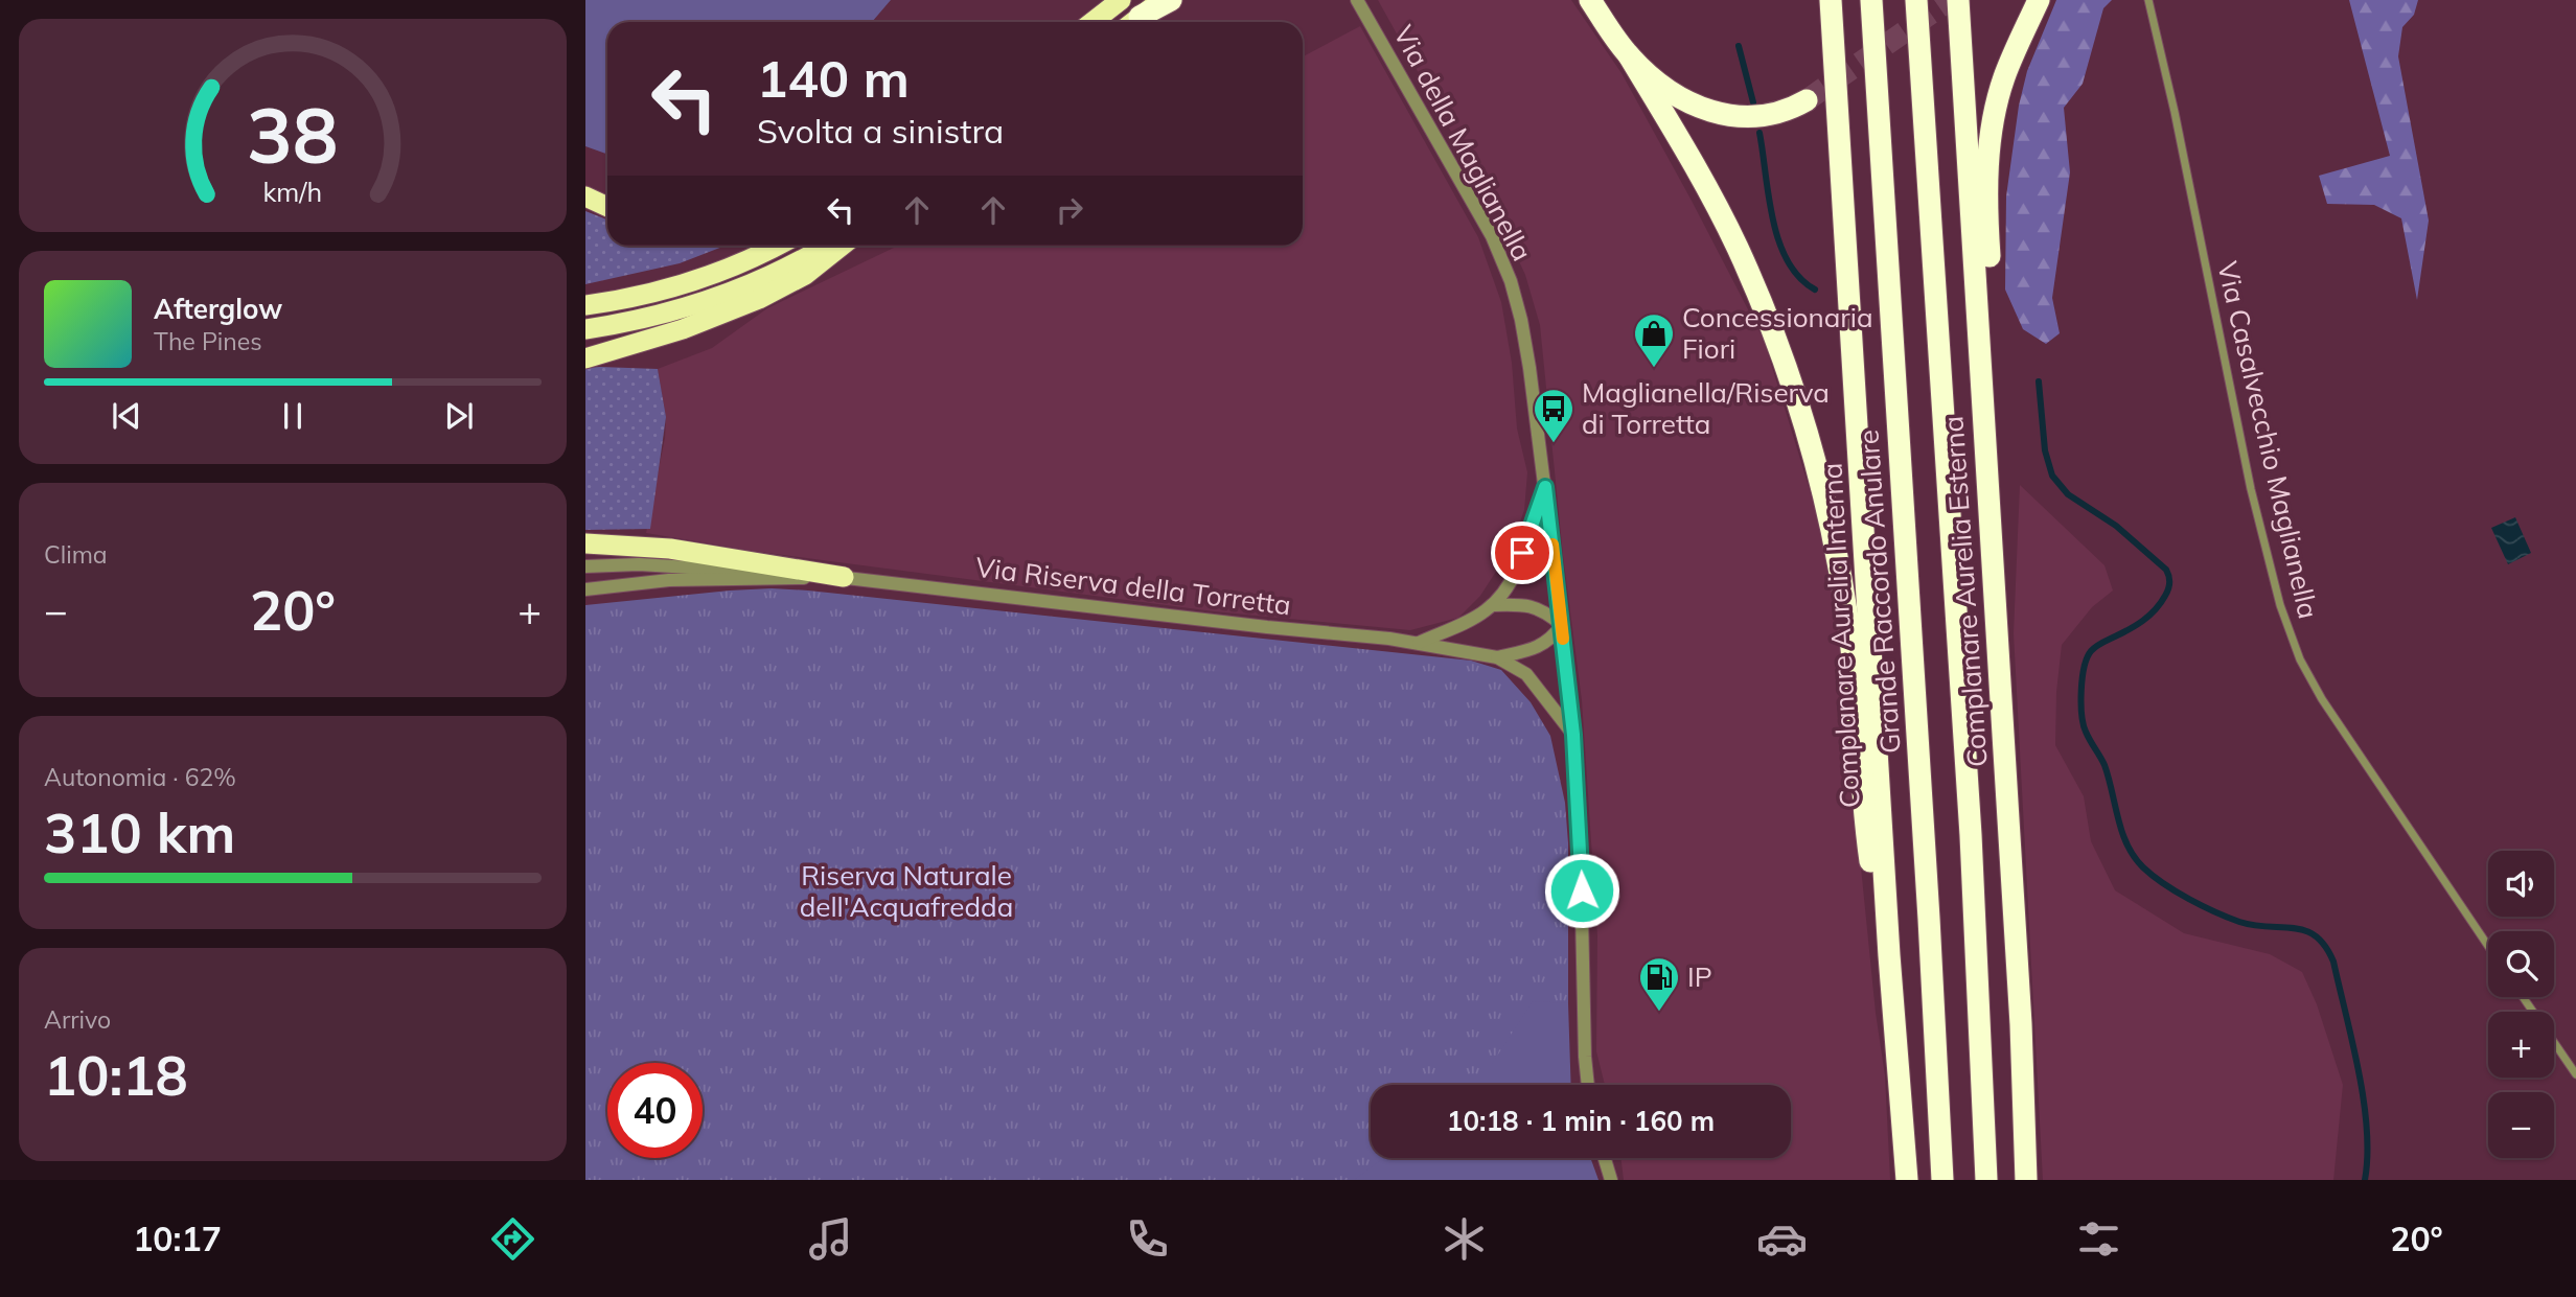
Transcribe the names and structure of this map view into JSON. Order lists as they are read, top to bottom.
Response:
{
  "streets": {
    "highway": ["Grande Raccordo Anulare", "Complanare Aurelia Esterna", "Complanare Aurelia Interna"],
    "street": ["Via della Maglianella", "Via Casalvecchio Maglianella", "Via Riserva della Torretta"]
  },
  "parks": ["Riserva Naturale dell'Acquafredda"],
  "places": {
    "shop": ["Concessionaria Fiori"],
    "bus stop": ["Maglianella/Riserva di Torretta"],
    "fuel station": ["IP"]
  },
  "page": {
    "turn": ["140 m", "Svolta a sinistra"],
    "song": ["Afterglow", "The Pines"],
    "tile": [
      "Clima",
      ["Autonomia · 62%", "310 km"],
      ["Arrivo", "10:18"]
    ],
    "heat": ["−", "20°", "+"],
    "map_buttons": ["+", "−"],
    "limit": "40",
    "trip": "10:18 · 1 min · 160 m",
    "tabs": ["10:17", "20°"],
    "gauge": ["38", "km/h"]
  }
}
